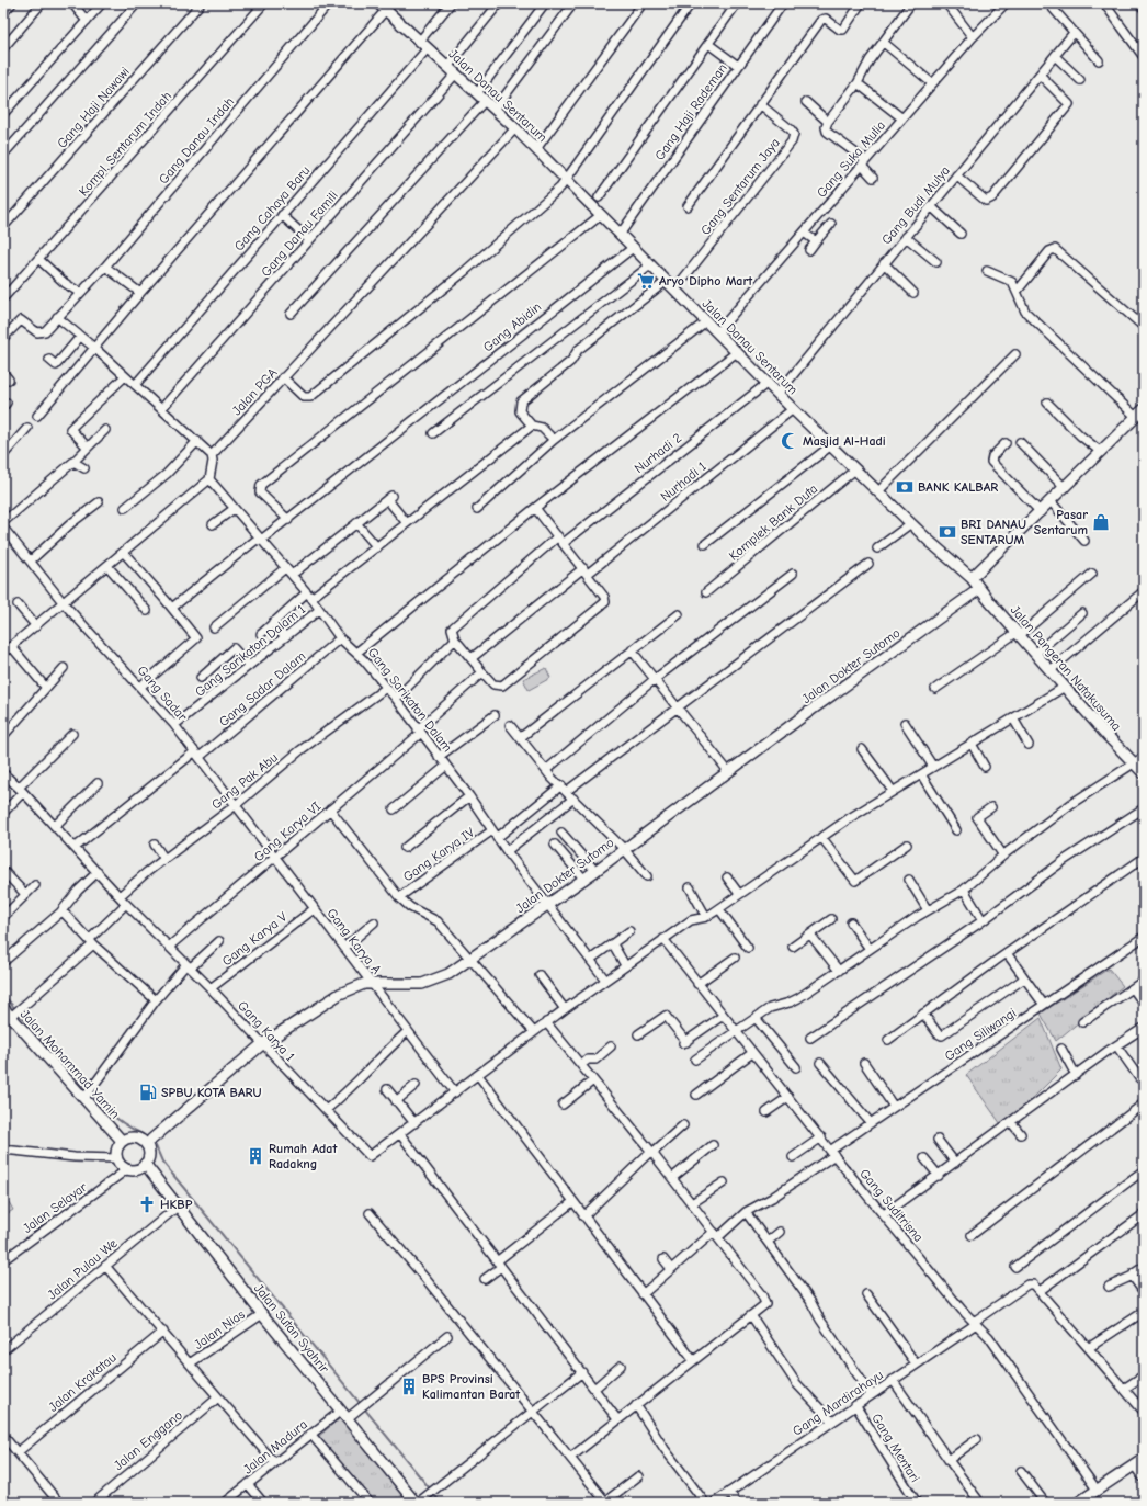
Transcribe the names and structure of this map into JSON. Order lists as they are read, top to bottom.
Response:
{
  "streets": {
    "street": [
      "Jalan Danau Sentarum",
      "Gang Haji Nawawi",
      "Gang Haji Rademan",
      "Gang Danau Indah",
      "Kompl. Sentarum Indah",
      "Gang Suka Mulia",
      "Gang Sentarum Jaya",
      "Gang Budi Mulya",
      "Gang Cahaya Baru",
      "Gang Danau Famili",
      "Gang Abidin",
      "Jalan PGA",
      "Nurhadi 2",
      "Nurhadi 1",
      "Komplek Bank Duta",
      "Gang Sarikaton Dalam 1",
      "Jalan Dokter Sutomo",
      "Jalan Pangeran Natakusuma",
      "Gang Sadar Dalam",
      "Gang Sadar",
      "Gang Sarikaton Dalam",
      "Gang Pak Abu",
      "Gang Karya VI",
      "Gang Karya IV",
      "Gang Karya V",
      "Gang Karya A",
      "Gang Karya 1",
      "Gang Siliwangi",
      "Jalan Mohammad Yamin",
      "Gang Suditrisna",
      "Jalan Selayar",
      "Jalan Pulau We",
      "Jalan Sutan Syahrir",
      "Jalan Nias",
      "Jalan Krakatau",
      "Gang Mardirahayu",
      "Jalan Enggano",
      "Jalan Madura",
      "Gang Mentari"
    ]
  },
  "crossings": [
    ["Jalan Danau Sentarum", "Gang Haji Rademan"],
    ["Jalan Danau Sentarum", "Gang Suka Mulia"],
    ["Jalan Danau Sentarum", "Gang Sentarum Jaya"],
    ["Jalan Danau Sentarum", "Gang Budi Mulya"],
    ["Jalan Danau Sentarum", "Gang Cahaya Baru"],
    ["Jalan Danau Sentarum", "Gang Danau Famili"],
    ["Jalan Danau Sentarum", "Gang Abidin"],
    ["Jalan Danau Sentarum", "Jalan PGA"],
    ["Jalan Danau Sentarum", "Nurhadi 2"],
    ["Jalan Danau Sentarum", "Nurhadi 1"],
    ["Jalan Danau Sentarum", "Komplek Bank Duta"],
    ["Jalan Danau Sentarum", "Jalan Pangeran Natakusuma"],
    ["Gang Abidin", "Gang Sarikaton Dalam"],
    ["Gang Sarikaton Dalam 1", "Gang Sadar"],
    ["Gang Sarikaton Dalam 1", "Gang Sarikaton Dalam"],
    ["Jalan Dokter Sutomo", "Jalan Pangeran Natakusuma"],
    ["Jalan Dokter Sutomo", "Gang Sarikaton Dalam"],
    ["Jalan Dokter Sutomo", "Gang Karya A"],
    ["Jalan Dokter Sutomo", "Gang Karya 1"],
    ["Jalan Dokter Sutomo", "Jalan Mohammad Yamin"],
    ["Jalan Dokter Sutomo", "Jalan Selayar"],
    ["Jalan Dokter Sutomo", "Jalan Sutan Syahrir"],
    ["Jalan Pangeran Natakusuma", "Gang Karya 1"],
    ["Gang Sadar Dalam", "Gang Sadar"],
    ["Gang Sadar Dalam", "Gang Sarikaton Dalam"],
    ["Gang Sadar Dalam", "Gang Karya 1"],
    ["Gang Sadar", "Gang Pak Abu"],
    ["Gang Sadar", "Gang Karya A"],
    ["Gang Sarikaton Dalam", "Gang Pak Abu"],
    ["Gang Sarikaton Dalam", "Gang Karya VI"],
    ["Gang Sarikaton Dalam", "Gang Karya IV"],
    ["Gang Sarikaton Dalam", "Gang Karya 1"],
    ["Gang Pak Abu", "Gang Karya A"],
    ["Gang Pak Abu", "Gang Karya 1"],
    ["Gang Karya VI", "Gang Karya A"],
    ["Gang Karya VI", "Gang Karya 1"],
    ["Gang Karya V", "Gang Karya A"],
    ["Gang Karya V", "Gang Karya 1"],
    ["Gang Karya A", "Gang Karya 1"],
    ["Gang Karya 1", "Gang Suditrisna"],
    ["Gang Siliwangi", "Gang Suditrisna"],
    ["Jalan Mohammad Yamin", "Jalan Selayar"],
    ["Jalan Mohammad Yamin", "Jalan Sutan Syahrir"],
    ["Gang Suditrisna", "Gang Mardirahayu"],
    ["Jalan Selayar", "Jalan Sutan Syahrir"],
    ["Jalan Pulau We", "Jalan Sutan Syahrir"],
    ["Jalan Sutan Syahrir", "Jalan Nias"],
    ["Jalan Sutan Syahrir", "Jalan Madura"],
    ["Gang Mardirahayu", "Gang Mentari"]
  ],
  "places": {
    "supermarket": ["Aryo Dipho Mart"],
    "mosque": ["Masjid Al-Hadi"],
    "bank": ["BANK KALBAR", "BRI DANAU SENTARUM"],
    "shop": ["Pasar Sentarum"],
    "fuel station": ["SPBU KOTA BARU"],
    "building": ["Rumah Adat Radakng", "BPS Provinsi Kalimantan Barat"],
    "church": ["HKBP"]
  }
}
